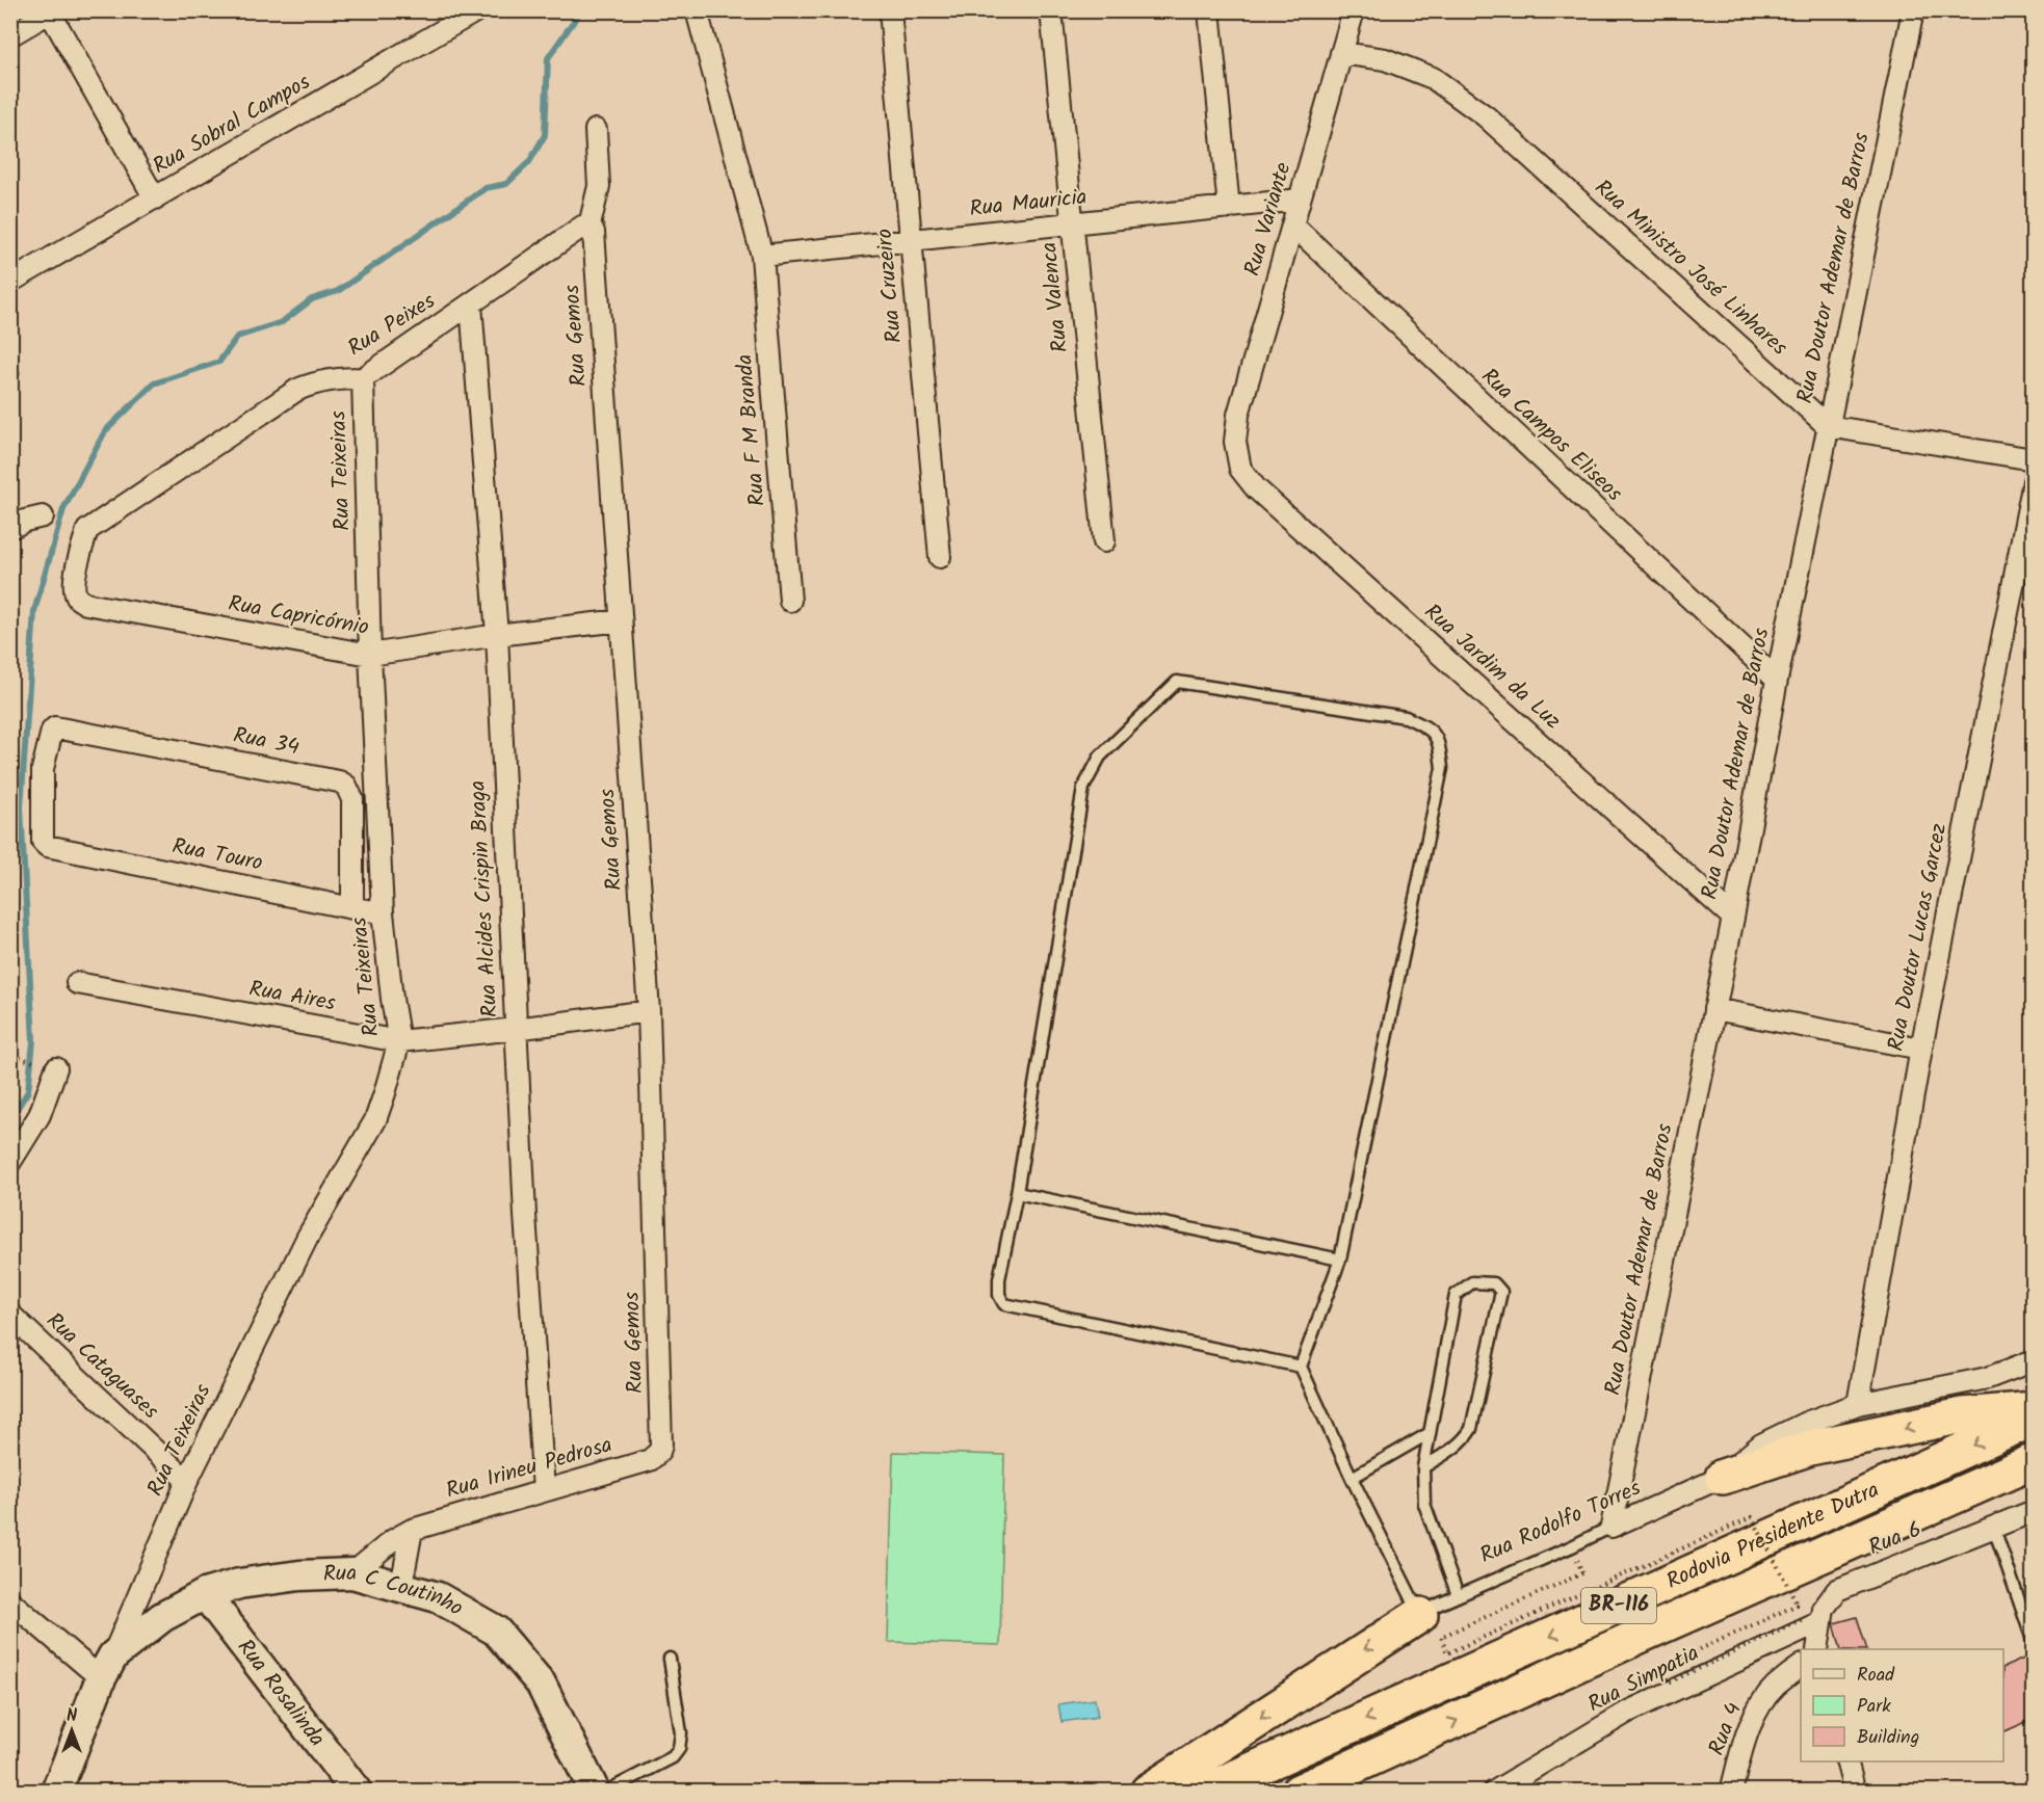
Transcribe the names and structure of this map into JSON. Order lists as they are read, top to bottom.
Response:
{
  "streets": {
    "highway": ["Rodovia Presidente Dutra", "BR-116"],
    "main road": ["Rua C Coutinho", "Rua Rosalinda"],
    "street": [
      "Rua Sobral Campos",
      "Rua Mauricia",
      "Rua Variante",
      "Rua Ministro José Linhares",
      "Rua Doutor Ademar de Barros",
      "Rua Cruzeiro",
      "Rua Valenca",
      "Rua Peixes",
      "Rua Gemos",
      "Rua F M Branda",
      "Rua Campos Eliseos",
      "Rua Teixeiras",
      "Rua Capricórnio",
      "Rua Jardim da Luz",
      "Rua 34",
      "Rua Touro",
      "Rua Alcides Crispin Braga",
      "Rua Doutor Lucas Garcez",
      "Rua Aires",
      "Rua Cataguases",
      "Rua Irineu Pedrosa",
      "Rua Rodolfo Torres",
      "Rua 6",
      "Rua Simpatia",
      "Rua 4"
    ]
  },
  "crossings": [
    ["Rua Mauricia", "Rua Variante"],
    ["Rua Mauricia", "Rua Cruzeiro"],
    ["Rua Mauricia", "Rua Valenca"],
    ["Rua Mauricia", "Rua F M Branda"],
    ["Rua Variante", "Rua Ministro José Linhares"],
    ["Rua Variante", "Rua Campos Eliseos"],
    ["Rua Variante", "Rua Jardim da Luz"],
    ["Rua Ministro José Linhares", "Rua Doutor Ademar de Barros"],
    ["Rua Doutor Ademar de Barros", "Rua Campos Eliseos"],
    ["Rua Doutor Ademar de Barros", "Rua Jardim da Luz"],
    ["Rua Doutor Ademar de Barros", "Rua Rodolfo Torres"],
    ["Rua Peixes", "Rua Gemos"],
    ["Rua Peixes", "Rua Teixeiras"],
    ["Rua Peixes", "Rua Capricórnio"],
    ["Rua Peixes", "Rua Alcides Crispin Braga"],
    ["Rua Gemos", "Rua Capricórnio"],
    ["Rua Gemos", "Rua Aires"],
    ["Rua Gemos", "Rua Irineu Pedrosa"],
    ["Rua Teixeiras", "Rua Capricórnio"],
    ["Rua Teixeiras", "Rua Touro"],
    ["Rua Teixeiras", "Rua Aires"],
    ["Rua Teixeiras", "Rua Cataguases"],
    ["Rua Teixeiras", "Rua C Coutinho"],
    ["Rua Capricórnio", "Rua Alcides Crispin Braga"],
    ["Rua 34", "Rua Touro"],
    ["Rua Alcides Crispin Braga", "Rua Aires"],
    ["Rua Alcides Crispin Braga", "Rua Irineu Pedrosa"],
    ["Rua Doutor Lucas Garcez", "Rua Rodolfo Torres"],
    ["Rua Irineu Pedrosa", "Rua C Coutinho"],
    ["Rua 6", "Rua Simpatia"],
    ["Rua C Coutinho", "Rua Rosalinda"]
  ],
  "legend": ["Road", "Park", "Building"],
  "north": "top"
}
